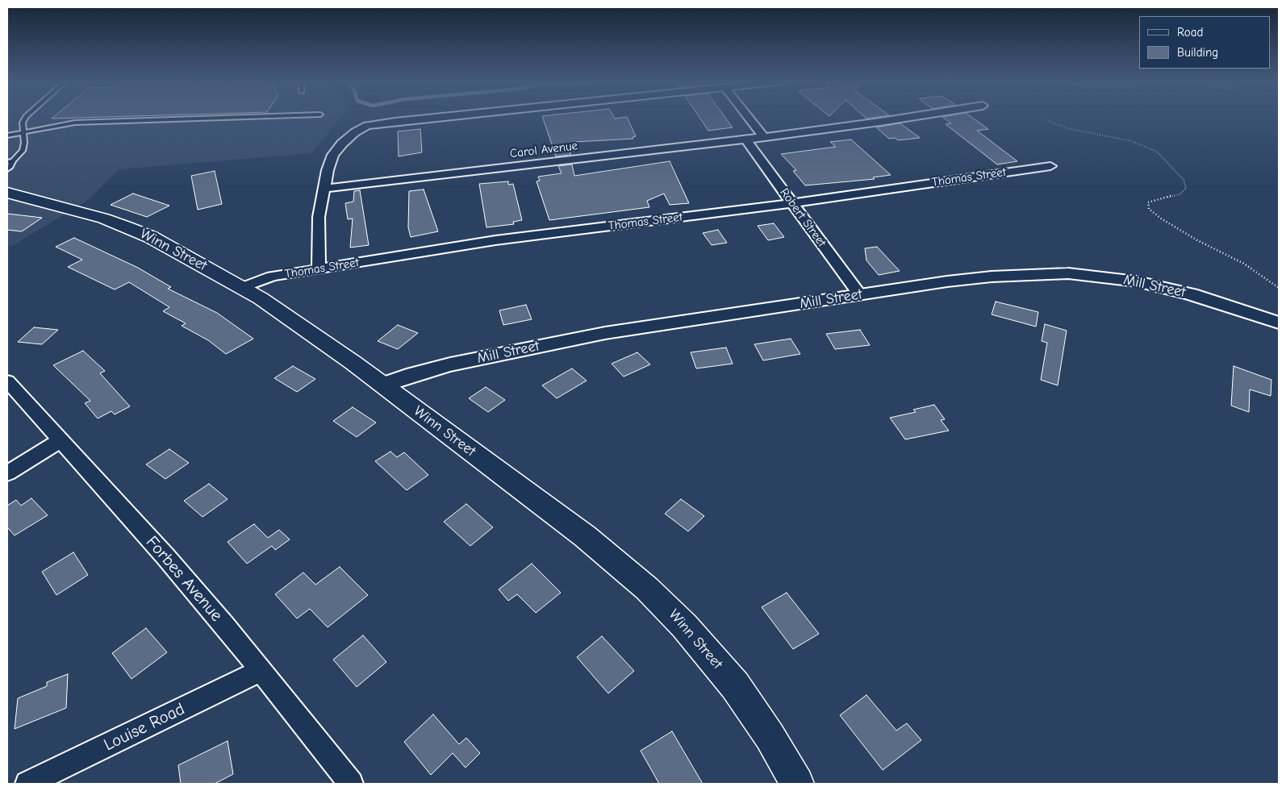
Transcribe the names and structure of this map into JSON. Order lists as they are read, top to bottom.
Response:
{
  "streets": {
    "main road": ["Winn Street"],
    "street": [
      "Carol Avenue",
      "Thomas Street",
      "Robert Street",
      "Mill Street",
      "Forbes Avenue",
      "Louise Road"
    ]
  },
  "crossings": [
    ["Carol Avenue", "Robert Street"],
    ["Thomas Street", "Robert Street"],
    ["Thomas Street", "Winn Street"],
    ["Robert Street", "Mill Street"],
    ["Winn Street", "Mill Street"],
    ["Forbes Avenue", "Louise Road"]
  ],
  "legend": ["Road", "Building"]
}
